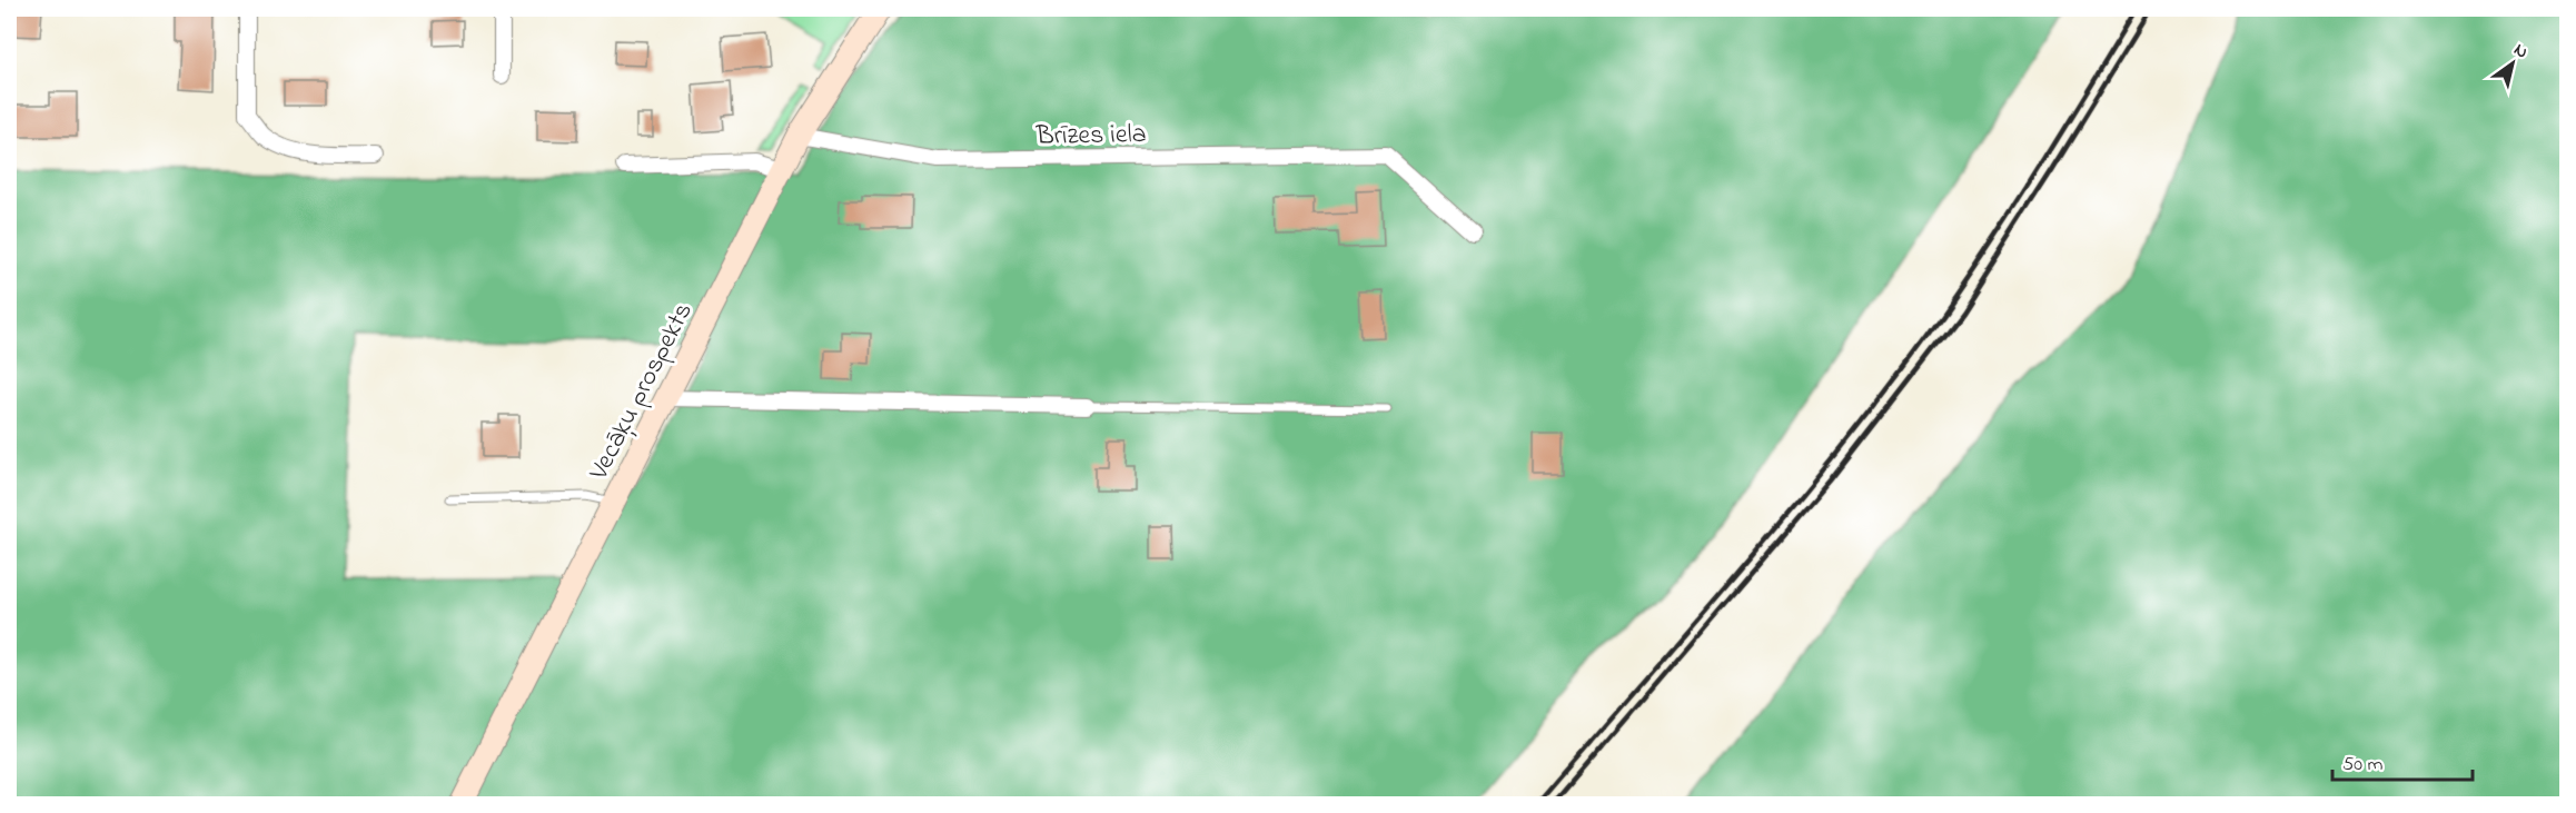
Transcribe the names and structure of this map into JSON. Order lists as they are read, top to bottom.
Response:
{
  "streets": {
    "main road": ["Vecāķu prospekts"],
    "street": ["Brīzes iela"]
  },
  "crossings": [
    ["Brīzes iela", "Vecāķu prospekts"]
  ],
  "scale_bar": "50 m",
  "north": "top right"
}
